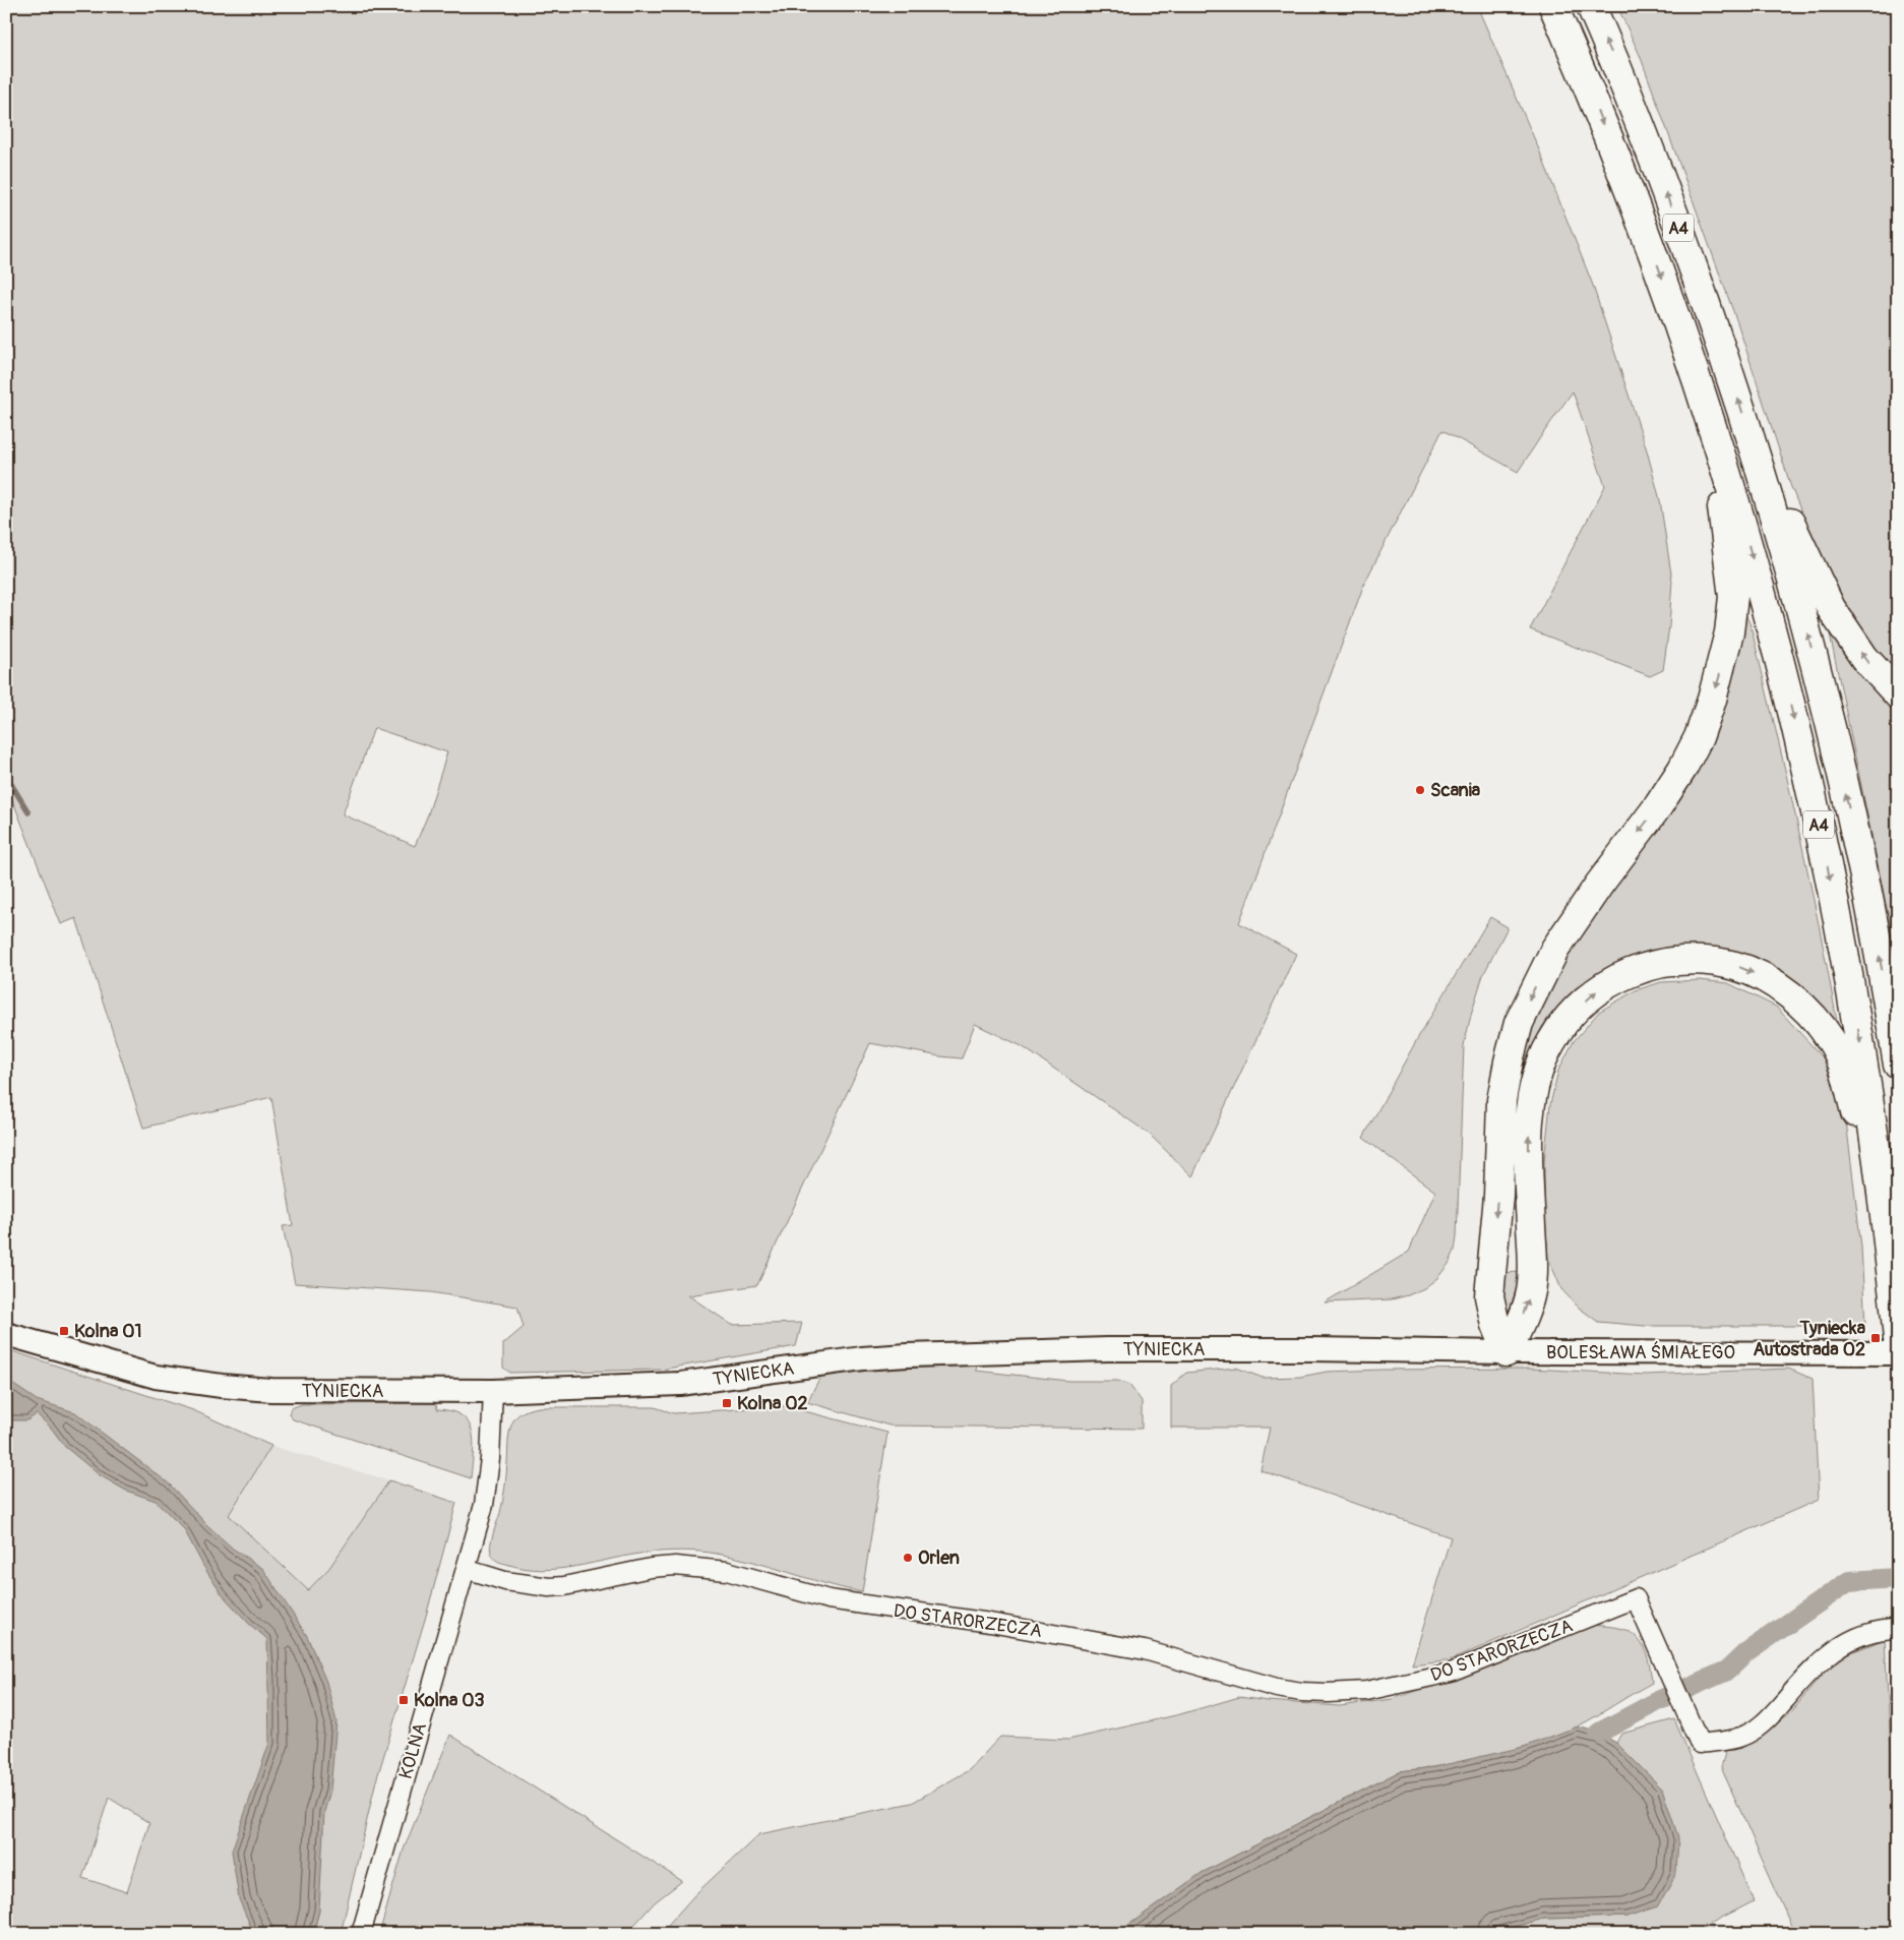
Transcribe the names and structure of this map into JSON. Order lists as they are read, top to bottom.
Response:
{
  "streets": {
    "highway": ["A4"],
    "street": [
      "TYNIECKA",
      "BOLESŁAWA ŚMIAŁEGO",
      "DO STARORZECZA",
      "KOLNA"
    ]
  },
  "crossings": [
    ["TYNIECKA", "BOLESŁAWA ŚMIAŁEGO"],
    ["DO STARORZECZA", "KOLNA"]
  ],
  "places": {
    "other": ["Scania", "Orlen"],
    "transit": [
      "Kolna 01",
      "Tyniecka Autostrada 02",
      "Kolna 02",
      "Kolna 03"
    ]
  }
}
